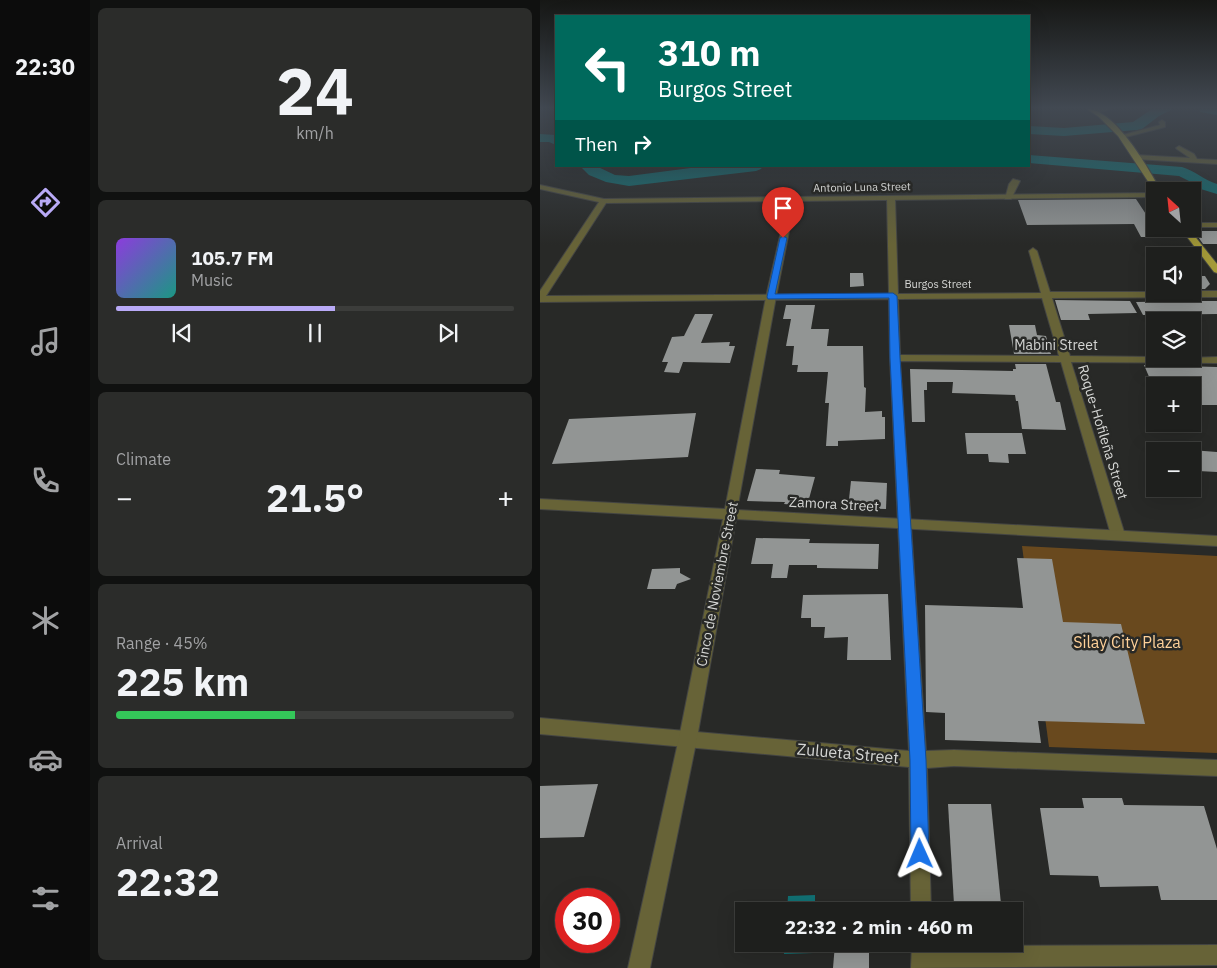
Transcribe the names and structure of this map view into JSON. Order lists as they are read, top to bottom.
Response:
{
  "streets": {
    "street": [
      "Antonio Luna Street",
      "Burgos Street",
      "Mabini Street",
      "Roque-Hofileña Street",
      "Zamora Street",
      "Cinco de Noviembre Street",
      "Zulueta Street"
    ]
  },
  "crossings": [
    ["Antonio Luna Street", "Cinco de Noviembre Street"],
    ["Burgos Street", "Roque-Hofileña Street"],
    ["Burgos Street", "Cinco de Noviembre Street"],
    ["Mabini Street", "Roque-Hofileña Street"],
    ["Roque-Hofileña Street", "Zamora Street"],
    ["Zamora Street", "Cinco de Noviembre Street"],
    ["Cinco de Noviembre Street", "Zulueta Street"]
  ],
  "parks": ["Silay City Plaza"],
  "north": "top left",
  "page": {
    "tabs": "22:30",
    "tile": [
      ["24", "km/h"],
      "Climate",
      ["Range · 45%", "225 km"],
      ["Arrival", "22:32"]
    ],
    "turn": ["310 m", "Burgos Street"],
    "then": "Then",
    "map_buttons": ["+", "−"],
    "song": ["105.7 FM", "Music"],
    "heat": ["−", "21.5°", "+"],
    "limit": "30",
    "trip": "22:32 · 2 min · 460 m"
  }
}
